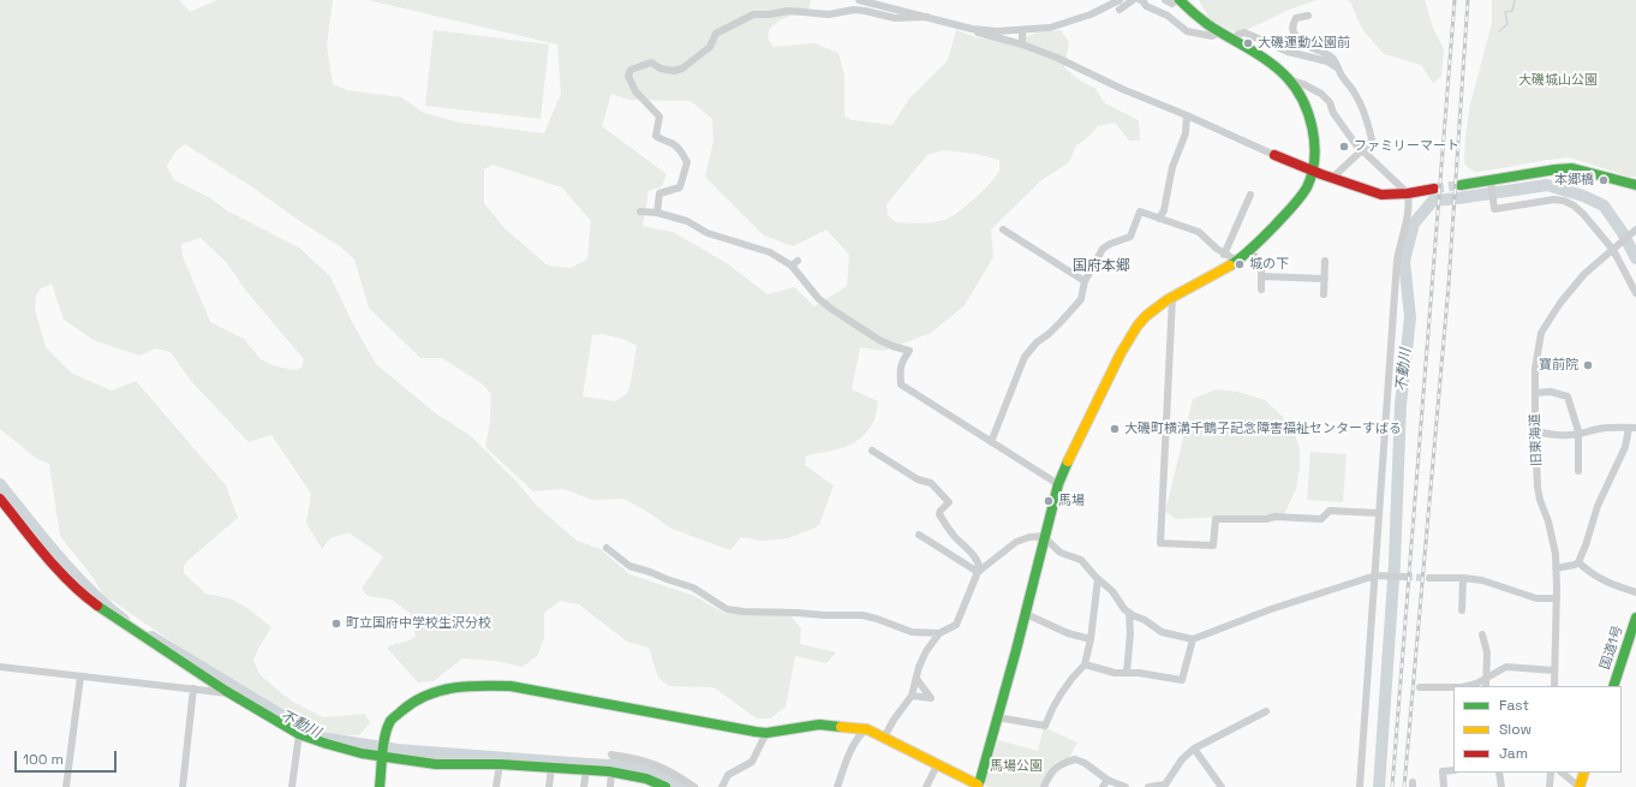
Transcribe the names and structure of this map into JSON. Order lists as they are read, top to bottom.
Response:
{
  "streets": {
    "main road": ["国道1号"],
    "street": ["旧東海道"]
  },
  "districts": ["国府本郷"],
  "water": ["不動川"],
  "parks": ["大磯城山公園", "馬場公園"],
  "places": [
    "大磯運動公園前",
    "ファミリーマート",
    "本郷橋",
    "城の下",
    "寶前院",
    "大磯町横溝千鶴子記念障害福祉センターすばる",
    "馬場",
    "町立国府中学校生沢分校"
  ],
  "legend": ["Fast", "Slow", "Jam"],
  "scale_bar": "100 m"
}
